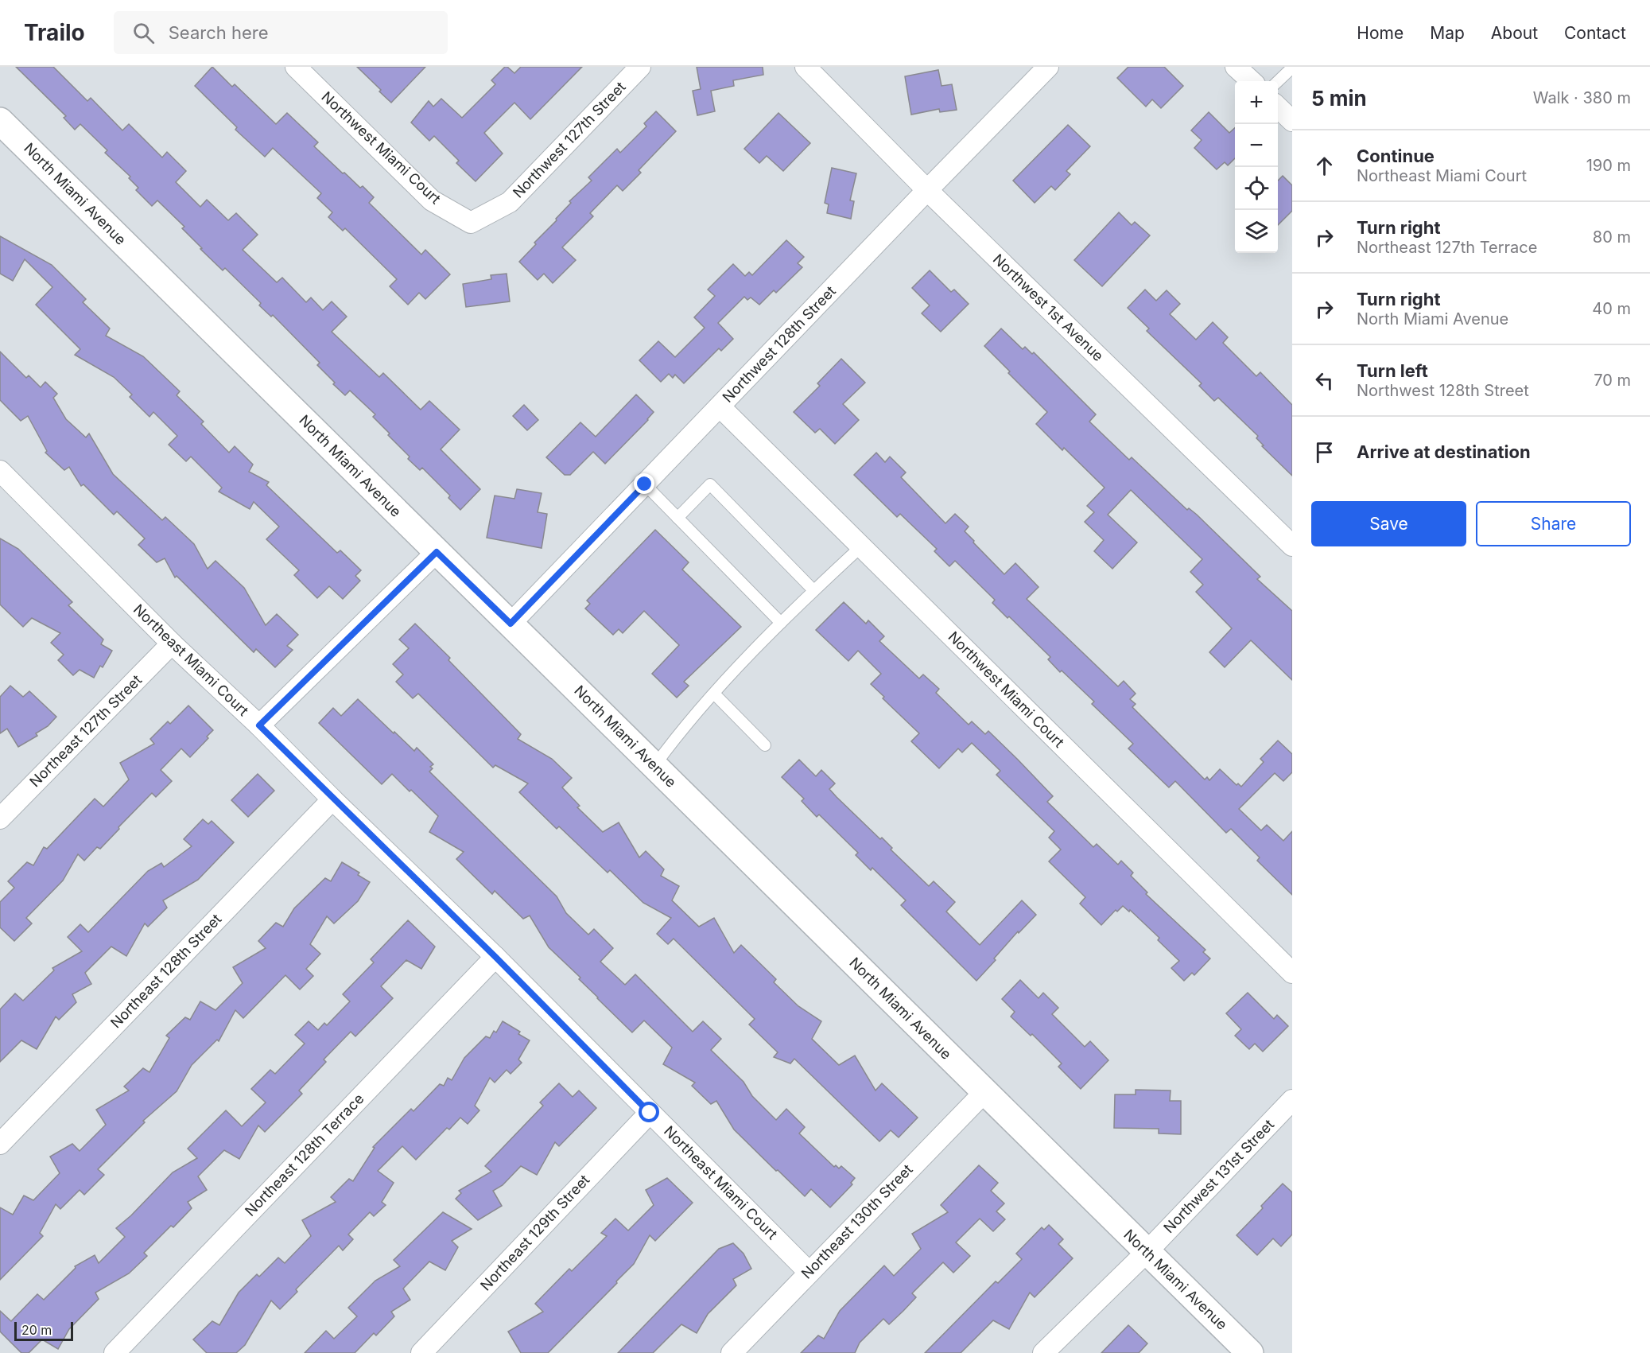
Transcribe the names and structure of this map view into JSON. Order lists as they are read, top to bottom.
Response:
{
  "streets": {
    "street": [
      "Northwest 127th Street",
      "Northwest Miami Court",
      "North Miami Avenue",
      "Northwest 1st Avenue",
      "Northwest 128th Street",
      "Northeast Miami Court",
      "Northeast 127th Street",
      "Northeast 128th Street",
      "Northeast 128th Terrace",
      "Northwest 131st Street",
      "Northeast 130th Street",
      "Northeast 129th Street"
    ]
  },
  "crossings": [
    ["Northwest 127th Street", "Northwest Miami Court"],
    ["Northwest Miami Court", "Northwest 128th Street"],
    ["North Miami Avenue", "Northwest 128th Street"],
    ["North Miami Avenue", "Northwest 131st Street"],
    ["North Miami Avenue", "Northeast 130th Street"],
    ["Northwest 1st Avenue", "Northwest 128th Street"],
    ["Northeast Miami Court", "Northeast 127th Street"],
    ["Northeast Miami Court", "Northeast 128th Street"],
    ["Northeast Miami Court", "Northeast 128th Terrace"],
    ["Northeast Miami Court", "Northeast 130th Street"],
    ["Northeast Miami Court", "Northeast 129th Street"]
  ],
  "scale_bar": "20 m",
  "page": {
    "header": "Trailo",
    "search": "Search here",
    "nav": [
      "Home",
      "Map",
      "About",
      "Contact"
    ],
    "heading": ["5 min", "Walk · 380 m"],
    "map_buttons": ["+", "−"],
    "list": [
      ["Continue", "Northeast Miami Court", "190 m"],
      ["Turn right", "Northeast 127th Terrace", "80 m"],
      ["Turn right", "North Miami Avenue", "40 m"],
      ["Turn left", "Northwest 128th Street", "70 m"],
      "Arrive at destination"
    ],
    "buttons": ["Save", "Share"],
    "scale": "20 m"
  }
}
